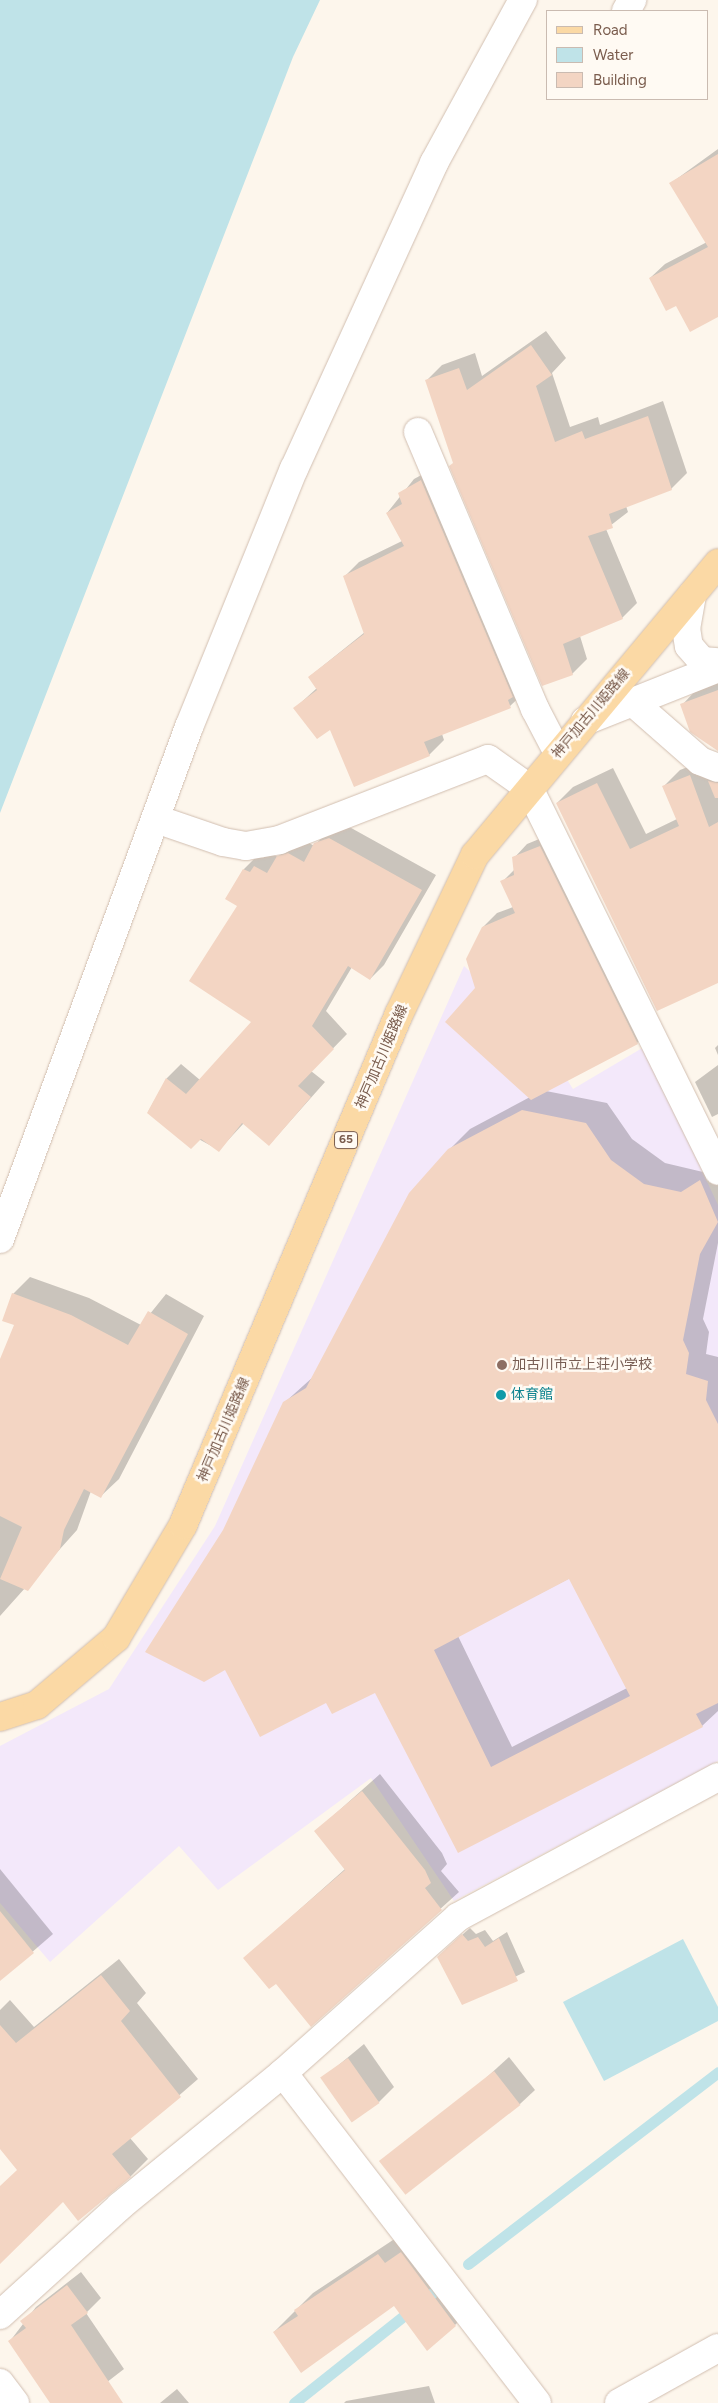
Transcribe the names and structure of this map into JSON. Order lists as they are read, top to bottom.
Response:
{
  "streets": {
    "main road": ["神戸加古川姫路線", "65"]
  },
  "places": ["加古川市立上荘小学校", "体育館"],
  "legend": ["Road", "Water", "Building"]
}
